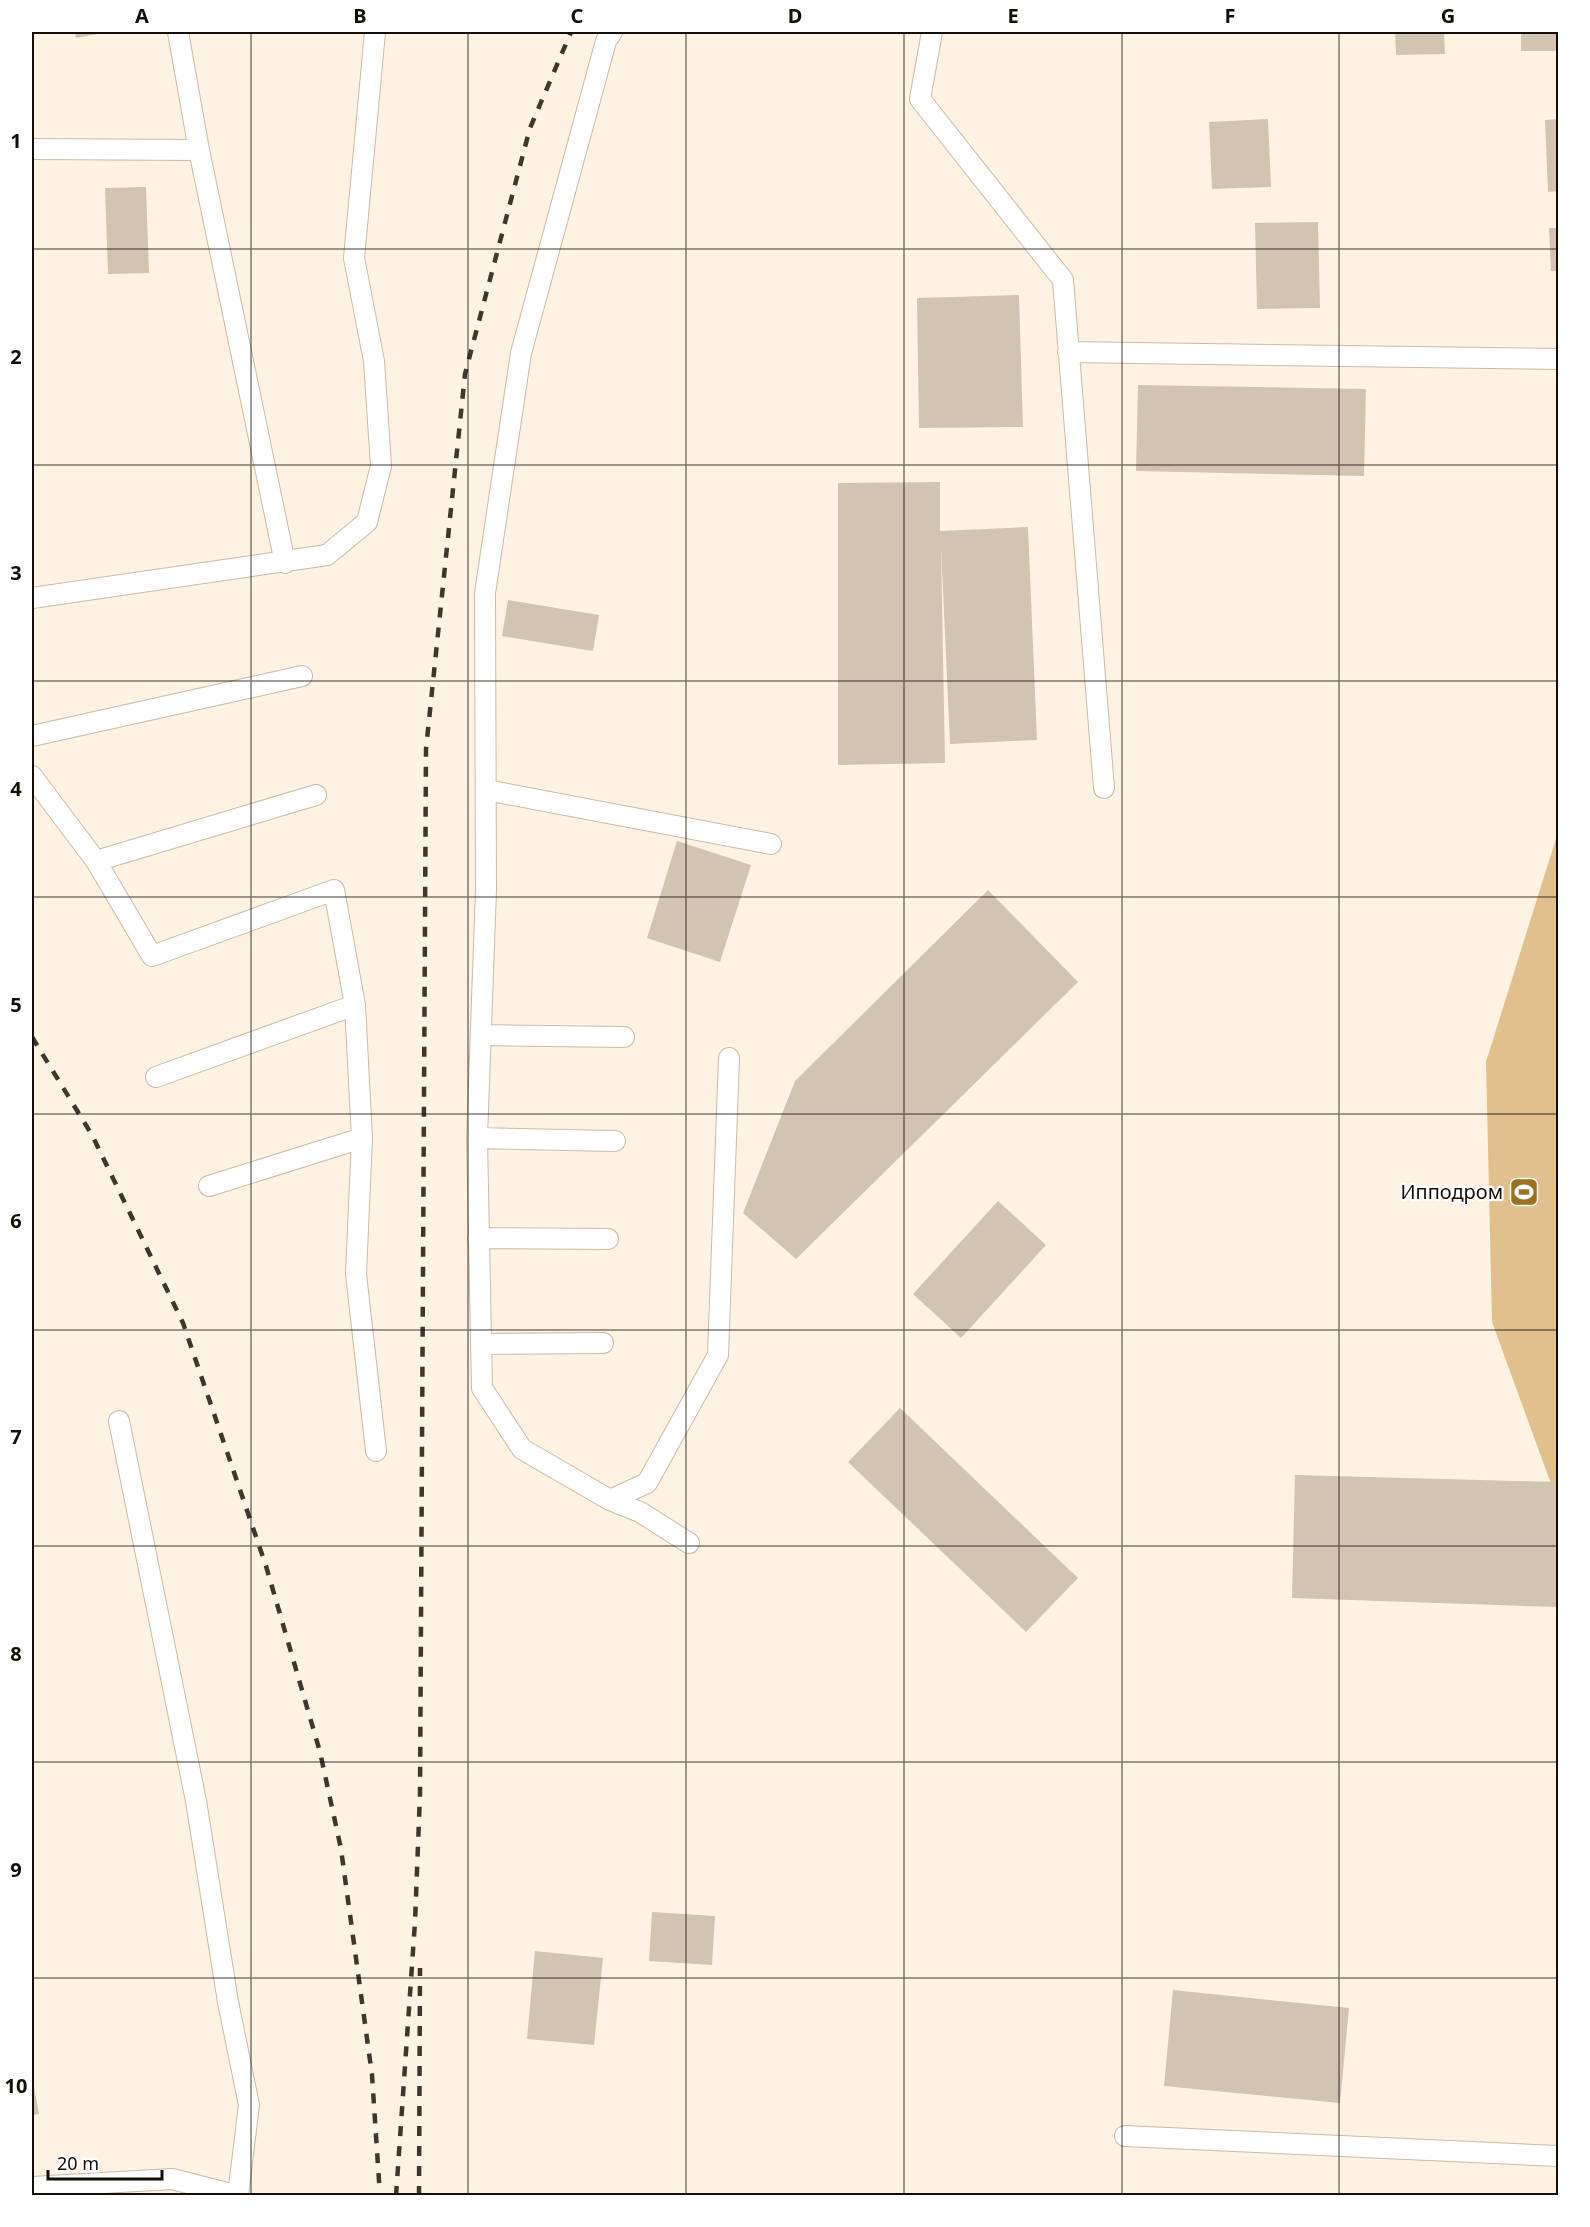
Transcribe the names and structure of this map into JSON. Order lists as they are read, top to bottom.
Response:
{
  "places": {
    "sports": ["Ипподром"]
  },
  "scale_bar": "20 m",
  "grid": {
    "columns": [
      "A",
      "B",
      "C",
      "D",
      "E",
      "F",
      "G"
    ],
    "rows": [
      "1",
      "2",
      "3",
      "4",
      "5",
      "6",
      "7",
      "8",
      "9",
      "10"
    ]
  }
}
